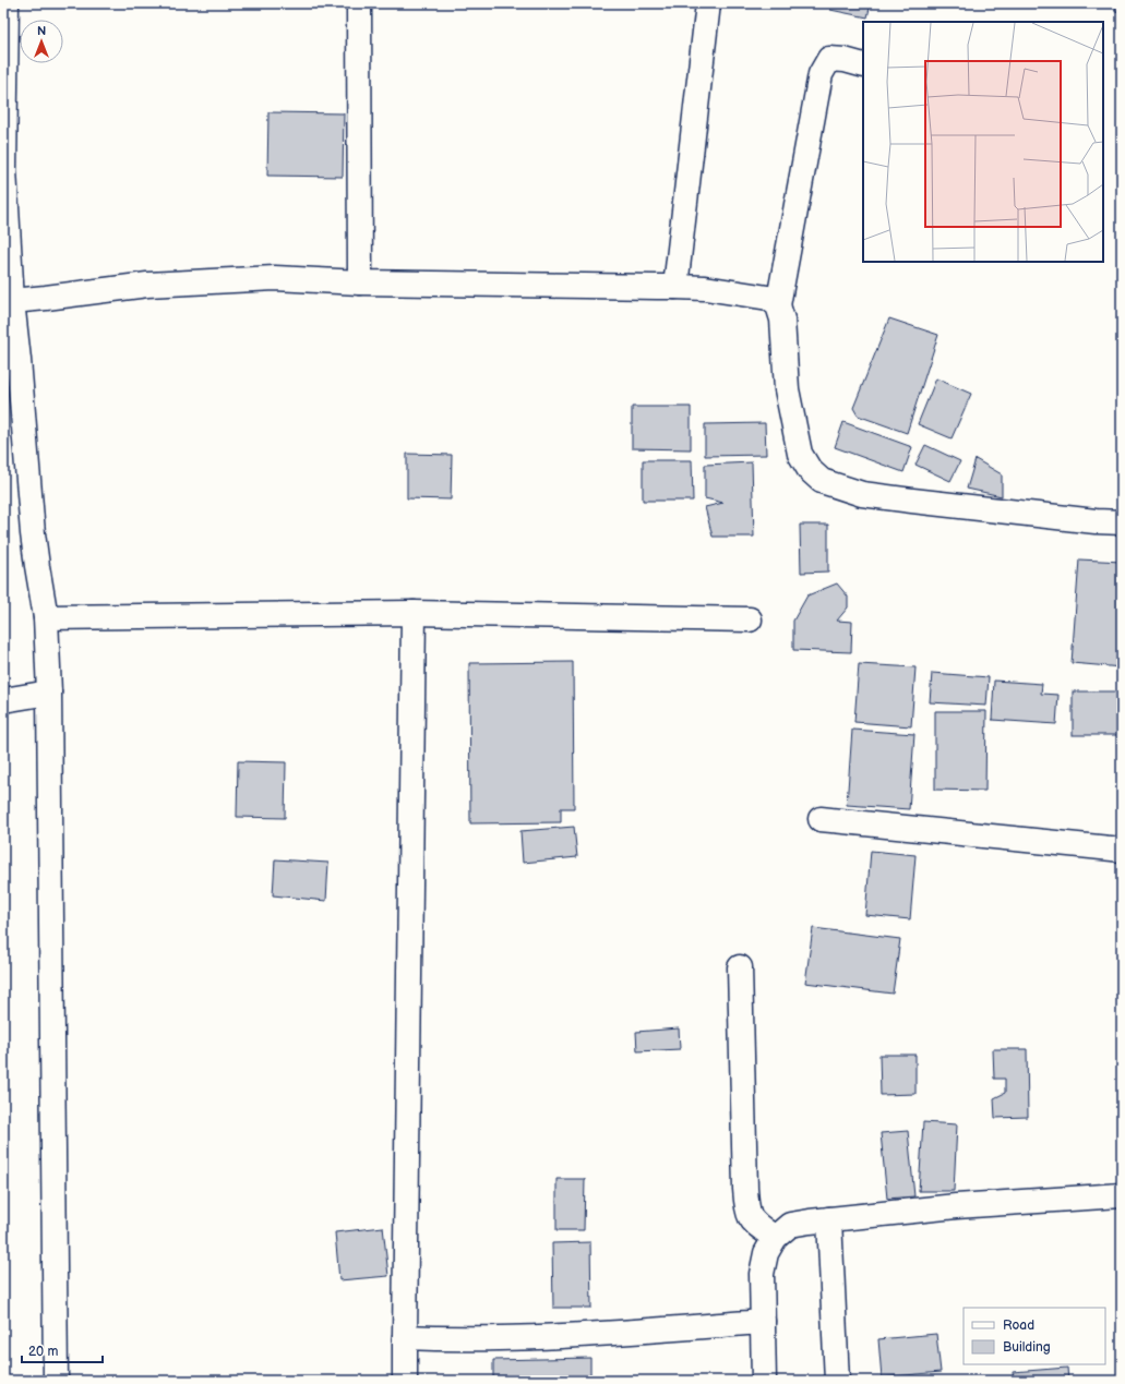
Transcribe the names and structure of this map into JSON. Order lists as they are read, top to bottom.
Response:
{
  "legend": ["Road", "Building"],
  "scale_bar": "20 m",
  "north": "top"
}
